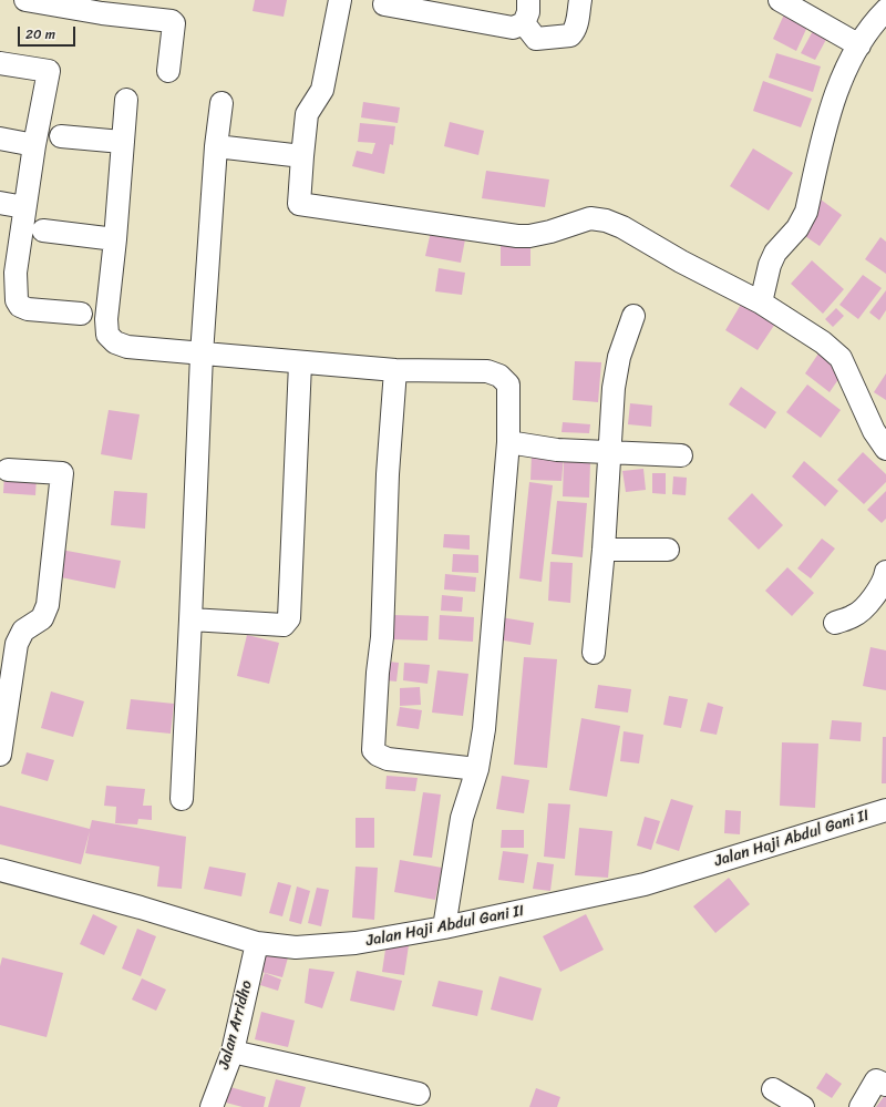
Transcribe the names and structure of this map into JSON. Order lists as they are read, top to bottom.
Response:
{
  "streets": {
    "street": ["Jalan Haji Abdul Gani II", "Jalan Arridho"]
  },
  "crossings": [
    ["Jalan Haji Abdul Gani II", "Jalan Arridho"]
  ],
  "scale_bar": "20 m"
}
